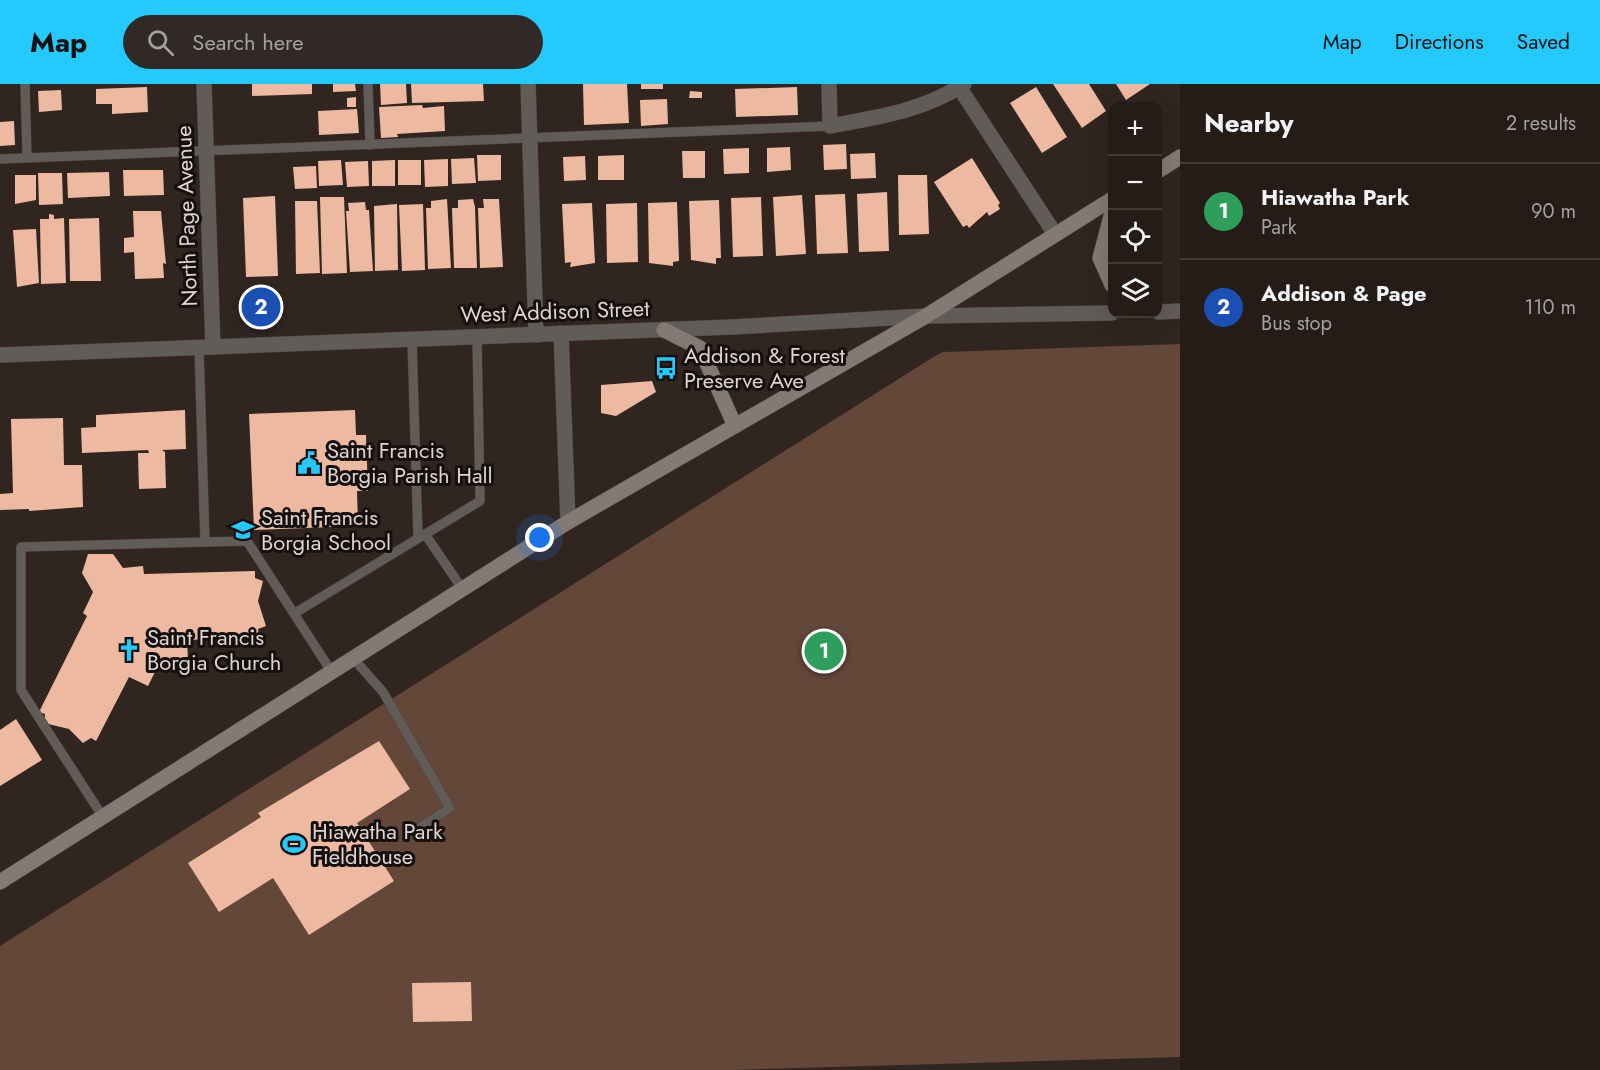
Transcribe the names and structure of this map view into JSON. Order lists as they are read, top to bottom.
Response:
{
  "streets": {
    "street": ["North Page Avenue", "West Addison Street"]
  },
  "crossings": [
    ["North Page Avenue", "West Addison Street"]
  ],
  "places": {
    "bus stop": ["Addison & Forest Preserve Ave"],
    "public building": ["Saint Francis Borgia Parish Hall"],
    "school or university": ["Saint Francis Borgia School"],
    "church": ["Saint Francis Borgia Church"],
    "sports": ["Hiawatha Park Fieldhouse"]
  },
  "page": {
    "header": "Map",
    "search": "Search here",
    "nav": ["Map", "Directions", "Saved"],
    "heading": ["Nearby", "2 results"],
    "map_buttons": ["+", "−"],
    "list": [
      {
        "mark": "1",
        "name": "Hiawatha Park",
        "note": "Park",
        "value": "90 m"
      },
      {
        "mark": "2",
        "name": "Addison & Page",
        "note": "Bus stop",
        "value": "110 m"
      }
    ],
    "pins": ["2", "1"]
  }
}
